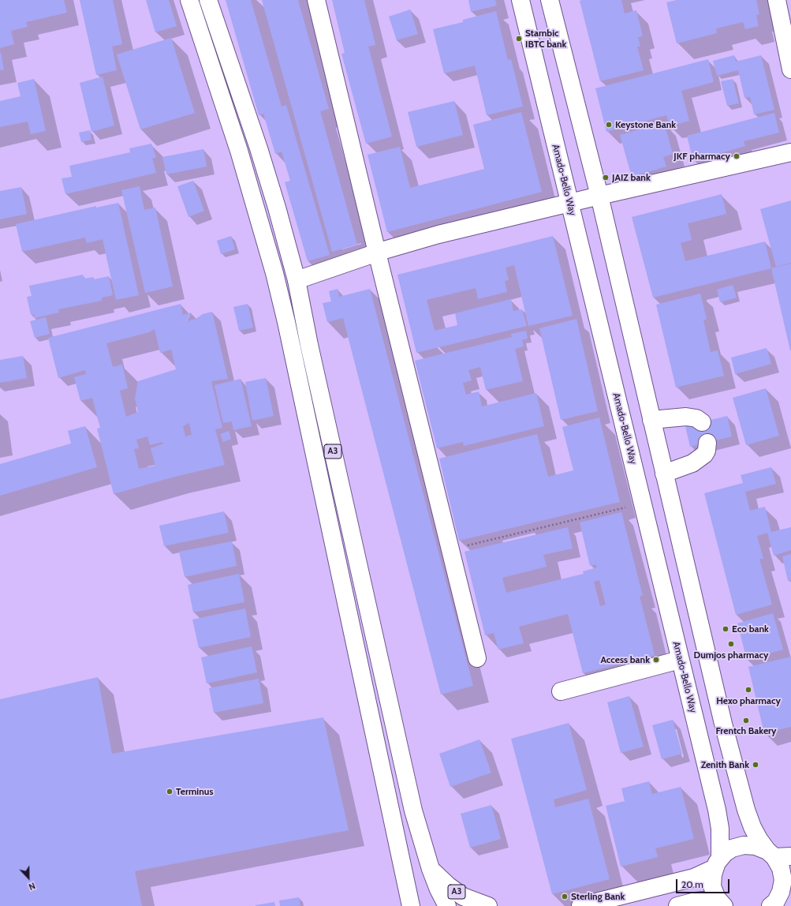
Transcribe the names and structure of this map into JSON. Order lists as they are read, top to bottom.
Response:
{
  "streets": {
    "main road": ["Amado-Bello Way", "A3"]
  },
  "places": [
    "Stambic IBTC bank",
    "Keystone Bank",
    "JKF pharmacy",
    "JAIZ bank",
    "Eco bank",
    "Dumjos pharmacy",
    "Access bank",
    "Hexo pharmacy",
    "Frentch Bakery",
    "Zenith Bank",
    "Terminus",
    "Sterling Bank"
  ],
  "scale_bar": "20 m",
  "north": "bottom"
}
